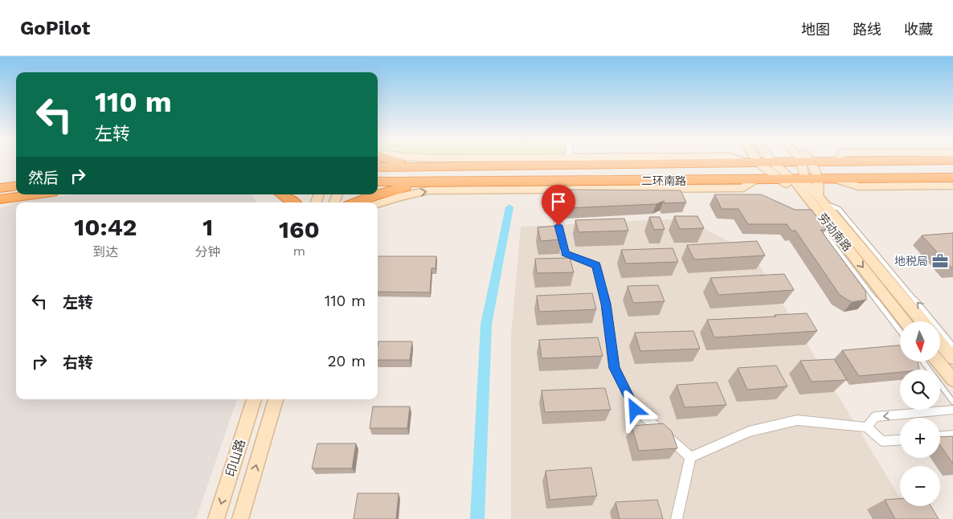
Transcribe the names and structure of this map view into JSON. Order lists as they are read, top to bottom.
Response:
{
  "streets": {
    "highway": ["二环南路"],
    "street": ["劳动南路", "印山路"]
  },
  "crossings": [
    ["二环南路", "劳动南路"]
  ],
  "places": {
    "office": ["地税局"]
  },
  "north": "bottom",
  "page": {
    "header": "GoPilot",
    "nav": ["地图", "路线", "收藏"],
    "turn": ["110 m", "左转"],
    "then": "然后",
    "eta": [
      "10:42",
      "到达",
      "1",
      "分钟",
      "160",
      "m"
    ],
    "list": [
      {
        "name": "左转",
        "value": "110 m"
      },
      {
        "name": "右转",
        "value": "20 m"
      }
    ],
    "map_buttons": ["+", "−"]
  }
}
